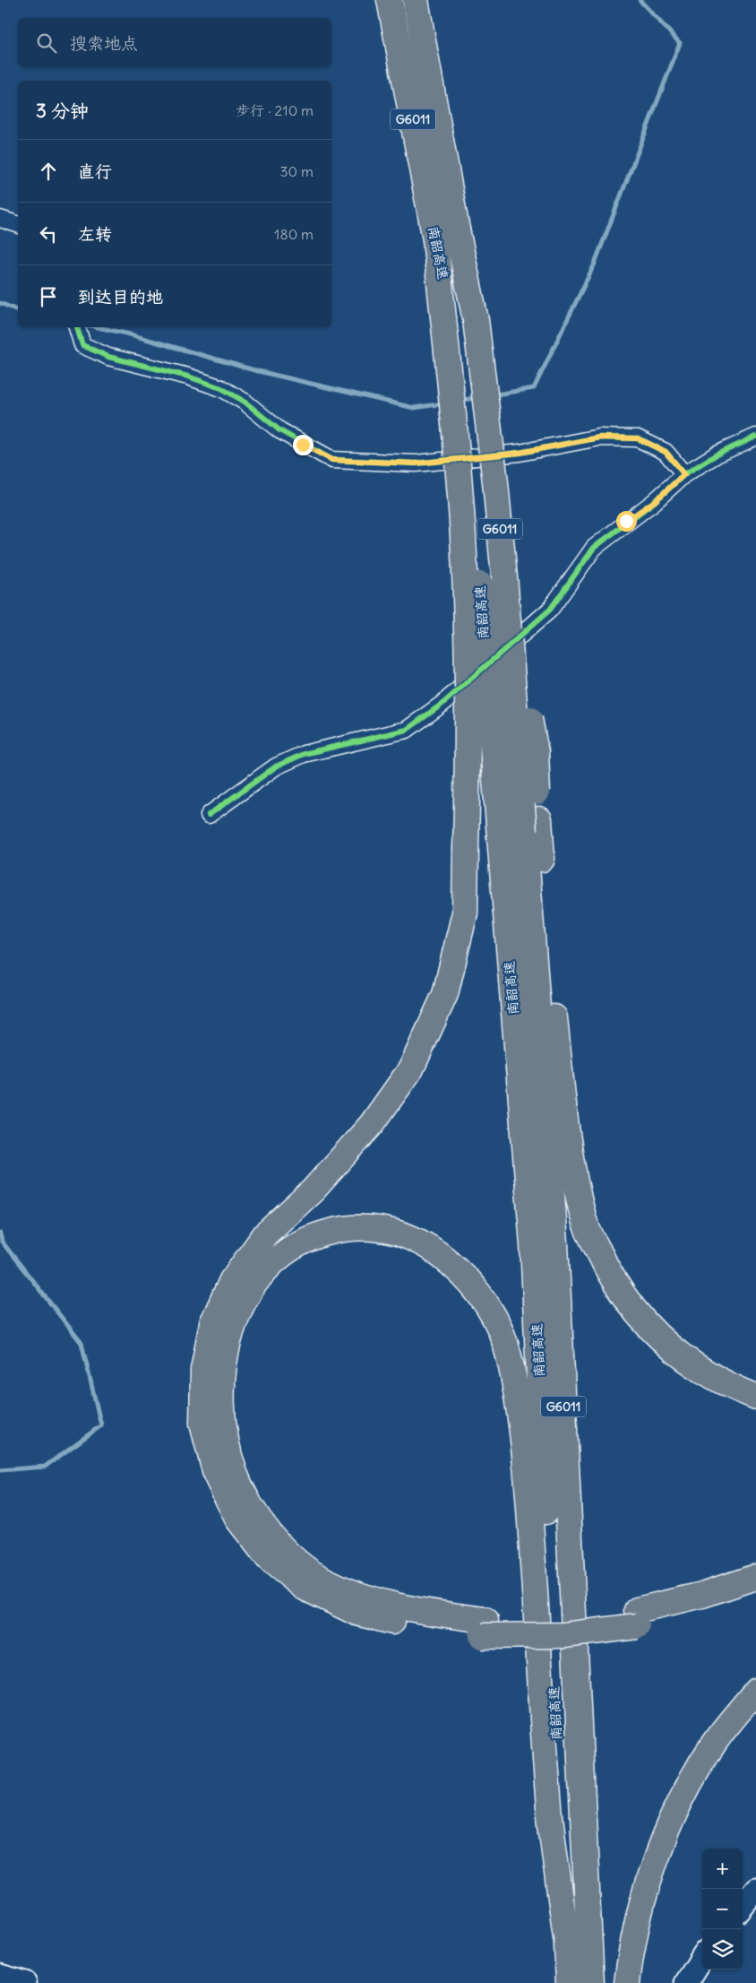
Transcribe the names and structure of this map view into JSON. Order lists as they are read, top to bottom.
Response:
{
  "streets": {
    "highway": ["G6011", "南韶高速"]
  },
  "page": {
    "search": "搜索地点",
    "heading": ["3 分钟", "步行 · 210 m"],
    "list": [
      ["直行", "30 m"],
      ["左转", "180 m"],
      "到达目的地"
    ],
    "map_buttons": ["+", "−"]
  }
}
